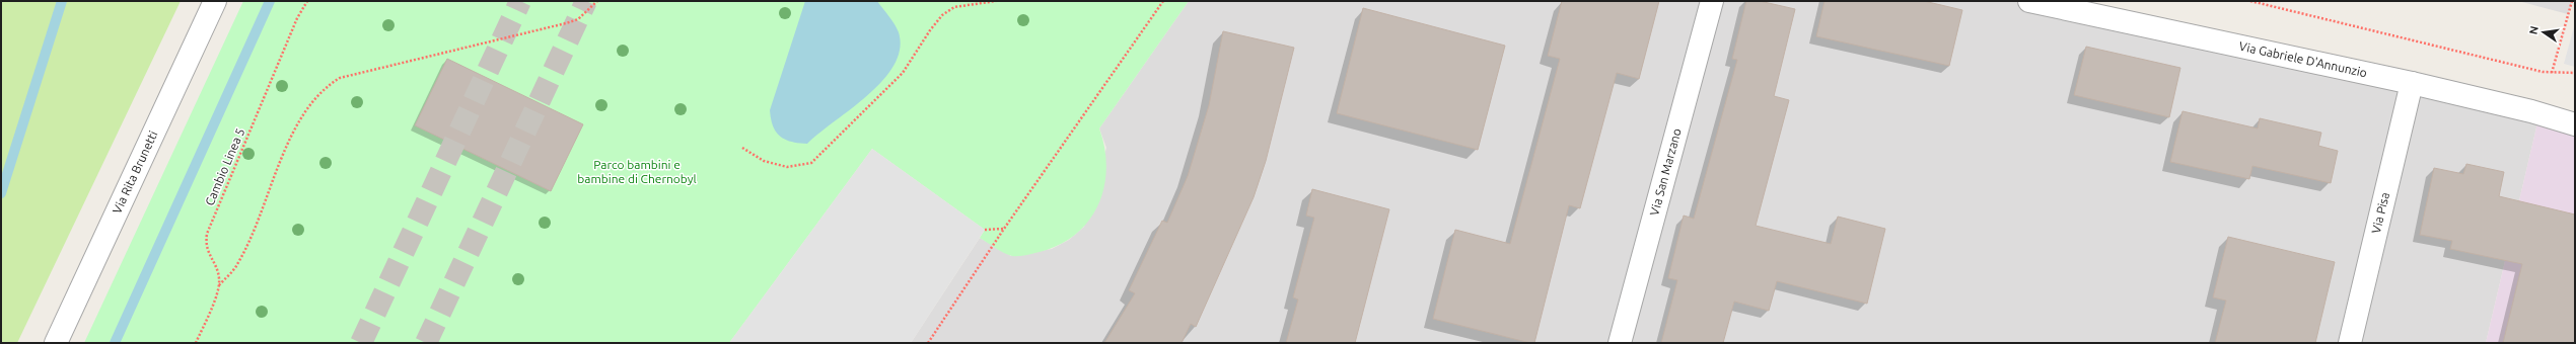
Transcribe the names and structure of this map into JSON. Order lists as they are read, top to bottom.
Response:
{
  "streets": {
    "street": [
      "Via Gabriele D'Annunzio",
      "Via Rita Brunetti",
      "Via San Marzano",
      "Via Pisa"
    ],
    "path": ["Cambio Linea 5"]
  },
  "crossings": [
    ["Via Gabriele D'Annunzio", "Via Pisa"]
  ],
  "parks": ["Parco bambini e bambine di Chernobyl"],
  "north": "left"
}
